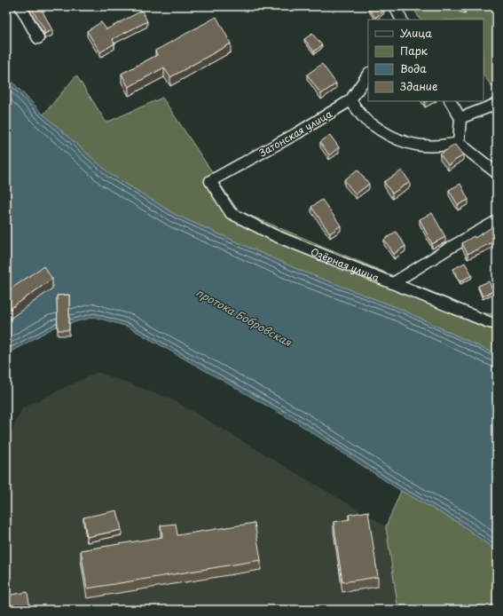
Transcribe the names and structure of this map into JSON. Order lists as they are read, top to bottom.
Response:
{
  "streets": {
    "street": ["Затонская улица", "Озёрная улица"]
  },
  "crossings": [
    ["Затонская улица", "Озёрная улица"]
  ],
  "water": ["протока Бобровская"],
  "legend": [
    "Улица",
    "Парк",
    "Вода",
    "Здание"
  ]
}
